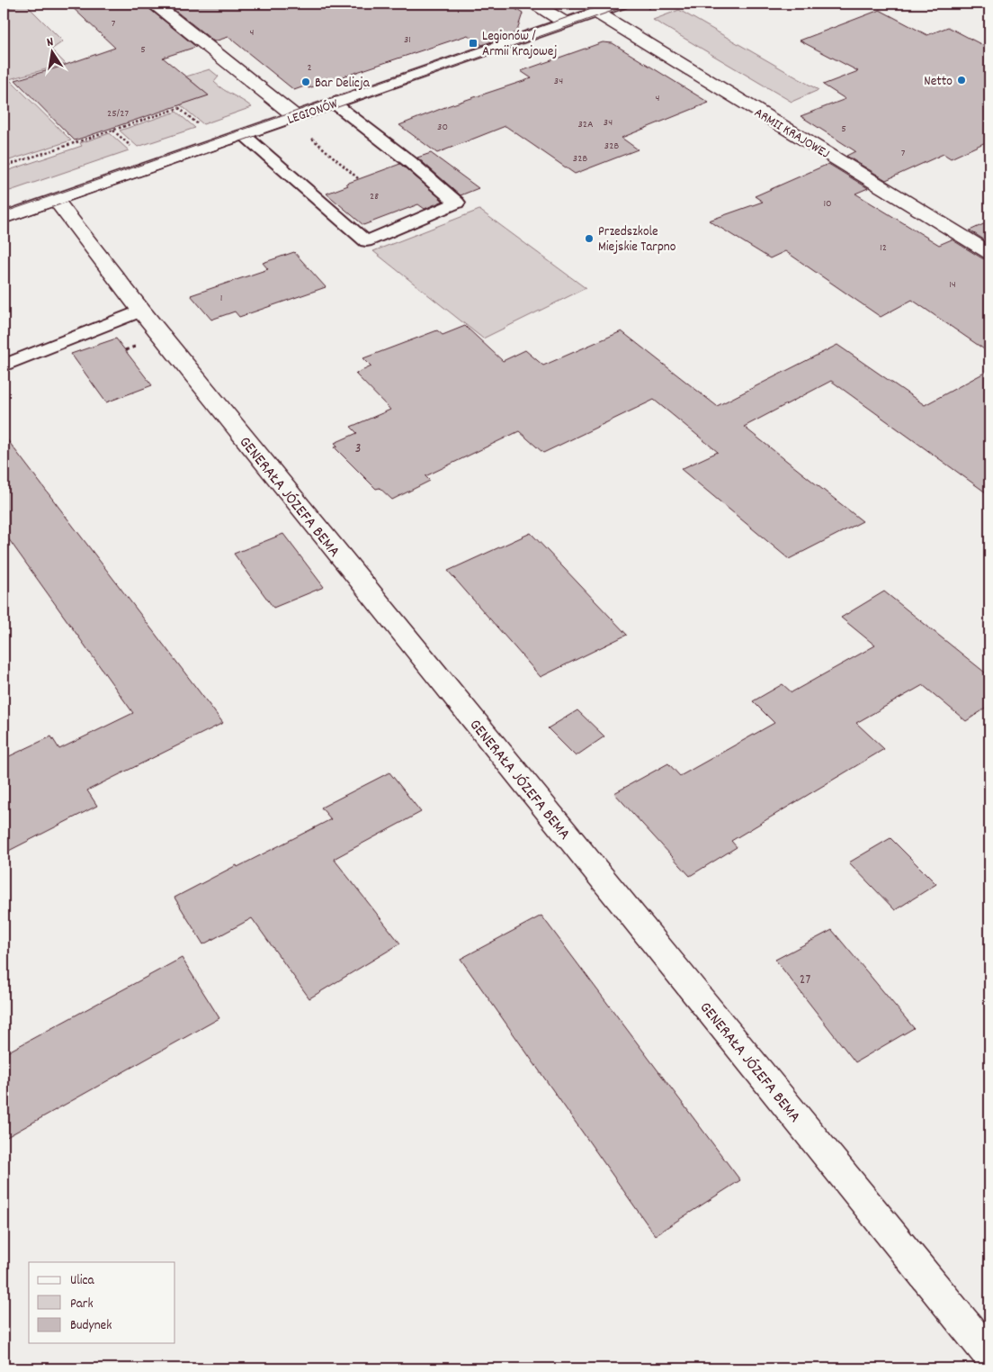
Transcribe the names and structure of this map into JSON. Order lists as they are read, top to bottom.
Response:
{
  "streets": {
    "street": ["LEGIONÓW", "ARMII KRAJOWEJ", "GENERAŁA JÓZEFA BEMA"]
  },
  "crossings": [
    ["LEGIONÓW", "ARMII KRAJOWEJ"],
    ["LEGIONÓW", "GENERAŁA JÓZEFA BEMA"]
  ],
  "places": {
    "transit": ["Legionów / Armii Krajowej"],
    "other": ["Netto", "Bar Delicja", "Przedszkole Miejskie Tarpno"]
  },
  "house_numbers": [
    "7",
    "4",
    "31",
    "5",
    "2",
    "34",
    "4",
    "25/27",
    "34",
    "32A",
    "30",
    "5",
    "32B",
    "7",
    "32B",
    "28",
    "10",
    "12",
    "14",
    "1",
    "3",
    "27"
  ],
  "legend": ["Ulica", "Park", "Budynek"],
  "north": "top"
}
